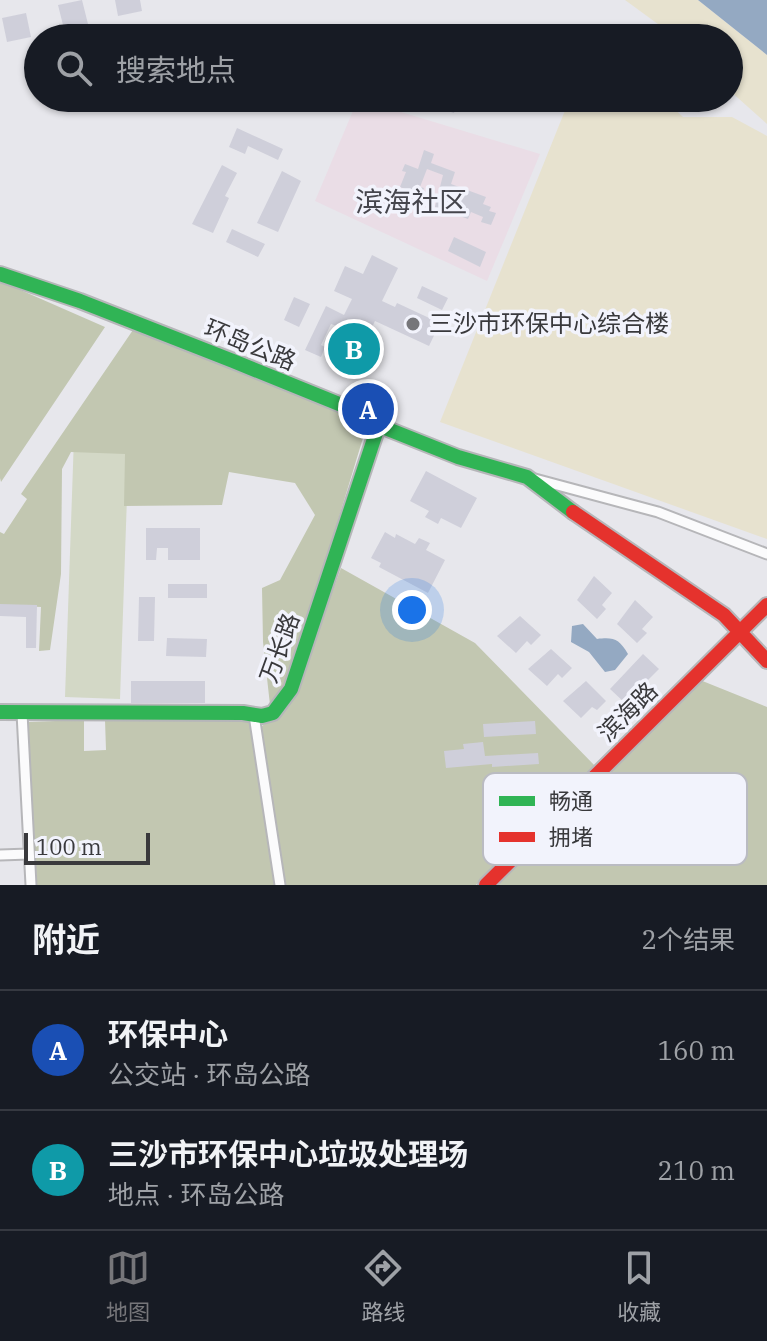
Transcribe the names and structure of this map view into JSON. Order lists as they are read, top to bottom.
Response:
{
  "streets": {
    "street": ["环岛公路", "万长路", "滨海路"]
  },
  "crossings": [
    ["环岛公路", "万长路"]
  ],
  "districts": ["滨海社区"],
  "places": ["三沙市环保中心综合楼"],
  "legend": ["畅通", "拥堵"],
  "scale_bar": "100 m",
  "page": {
    "search": "搜索地点",
    "pins": ["B", "A"],
    "scale": "100 m",
    "heading": ["附近", "2个结果"],
    "list": [
      {
        "mark": "A",
        "name": "环保中心",
        "note": "公交站 · 环岛公路",
        "value": "160 m"
      },
      {
        "mark": "B",
        "name": "三沙市环保中心垃圾处理场",
        "note": "地点 · 环岛公路",
        "value": "210 m"
      }
    ],
    "nav": ["地图", "路线", "收藏"]
  }
}
